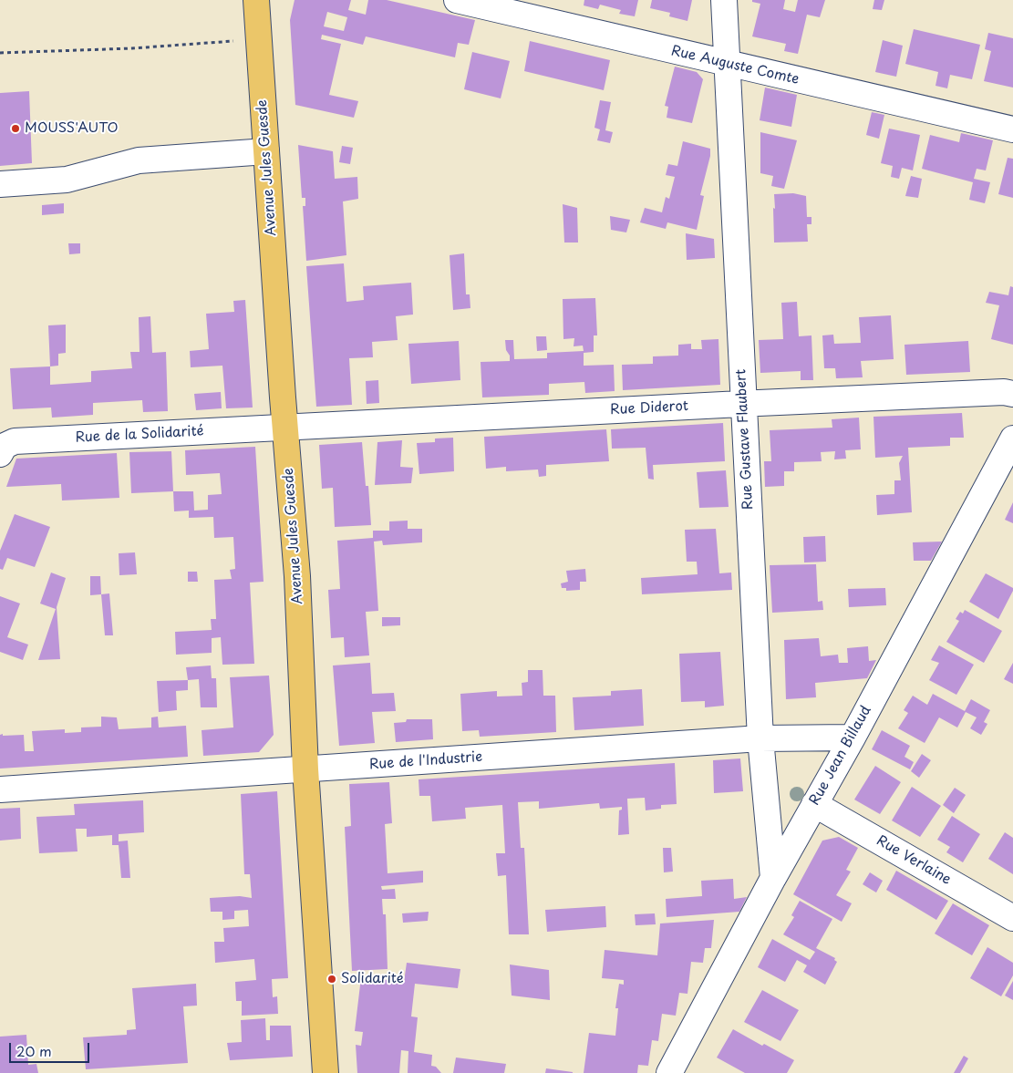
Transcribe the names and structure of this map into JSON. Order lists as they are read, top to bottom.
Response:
{
  "streets": {
    "main road": ["Avenue Jules Guesde"],
    "street": [
      "Rue Auguste Comte",
      "Rue Diderot",
      "Rue de la Solidarité",
      "Rue Gustave Flaubert",
      "Rue Jean Billaud",
      "Rue de l'Industrie",
      "Rue Verlaine"
    ]
  },
  "crossings": [
    ["Rue Auguste Comte", "Rue Gustave Flaubert"],
    ["Avenue Jules Guesde", "Rue Diderot"],
    ["Avenue Jules Guesde", "Rue de la Solidarité"],
    ["Avenue Jules Guesde", "Rue de l'Industrie"],
    ["Rue Diderot", "Rue de la Solidarité"],
    ["Rue Diderot", "Rue Gustave Flaubert"],
    ["Rue Gustave Flaubert", "Rue Jean Billaud"],
    ["Rue Gustave Flaubert", "Rue de l'Industrie"],
    ["Rue Jean Billaud", "Rue de l'Industrie"],
    ["Rue Jean Billaud", "Rue Verlaine"]
  ],
  "places": ["MOUSS'AUTO", "Solidarité"],
  "scale_bar": "20 m"
}
